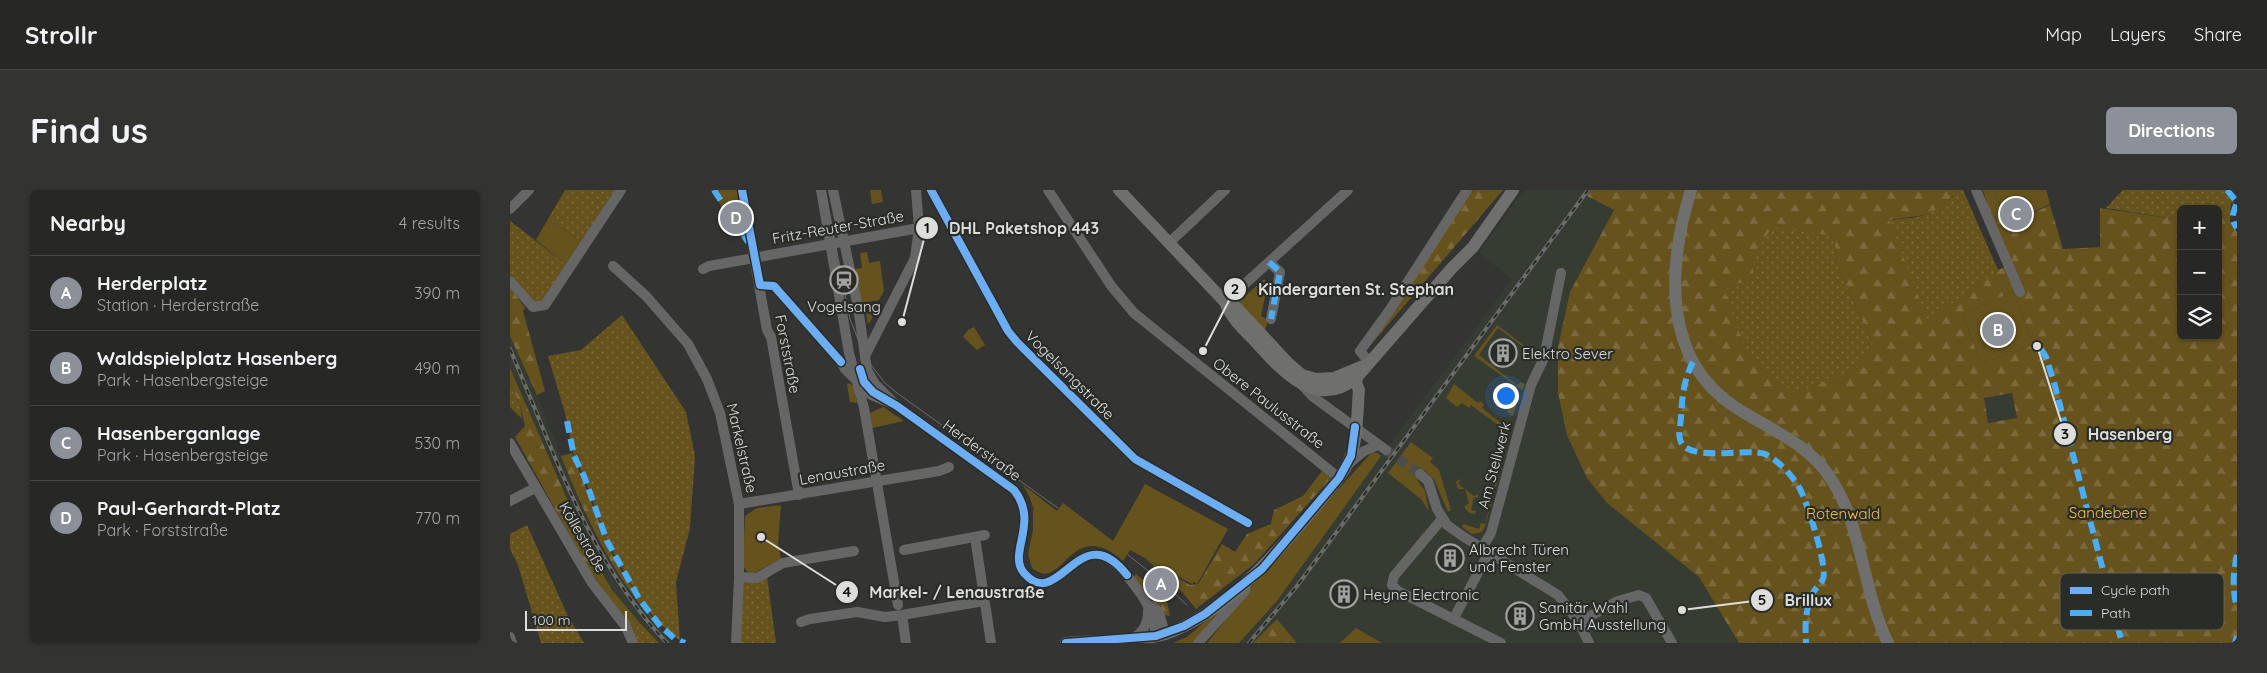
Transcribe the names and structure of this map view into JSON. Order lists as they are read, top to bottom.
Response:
{
  "streets": {
    "street": [
      "Fritz-Reuter-Straße",
      "Forststraße",
      "Vogelsangstraße",
      "Obere Paulusstraße",
      "Markelstraße",
      "Herderstraße",
      "Am Stellwerk",
      "Lenaustraße",
      "Köllestraße"
    ]
  },
  "crossings": [
    ["Fritz-Reuter-Straße", "Forststraße"],
    ["Forststraße", "Lenaustraße"],
    ["Markelstraße", "Lenaustraße"]
  ],
  "parks": ["Sandebene", "Rotenwald"],
  "places": {
    "station": ["Vogelsang"],
    "other": [
      "DHL Paketshop 443",
      "Hasenberg",
      "Kindergarten St. Stephan",
      "Markel- / Lenaustraße",
      "Brillux"
    ],
    "building": [
      "Elektro Sever",
      "Albrecht Türen und Fenster",
      "Heyne Electronic",
      "Sanitär Wahl GmbH Ausstellung"
    ]
  },
  "legend": ["Cycle path", "Path"],
  "scale_bar": "100 m",
  "page": {
    "header": "Strollr",
    "nav": ["Map", "Layers", "Share"],
    "buttons": "Directions",
    "title": "Find us",
    "heading": ["Nearby", "4 results"],
    "pins": [
      "C",
      "D",
      "B",
      "A"
    ],
    "map_buttons": ["+", "−"],
    "list": [
      {
        "mark": "A",
        "name": "Herderplatz",
        "note": "Station · Herderstraße",
        "value": "390 m"
      },
      {
        "mark": "B",
        "name": "Waldspielplatz Hasenberg",
        "note": "Park · Hasenbergsteige",
        "value": "490 m"
      },
      {
        "mark": "C",
        "name": "Hasenberganlage",
        "note": "Park · Hasenbergsteige",
        "value": "530 m"
      },
      {
        "mark": "D",
        "name": "Paul-Gerhardt-Platz",
        "note": "Park · Forststraße",
        "value": "770 m"
      }
    ],
    "scale": "100 m"
  }
}
